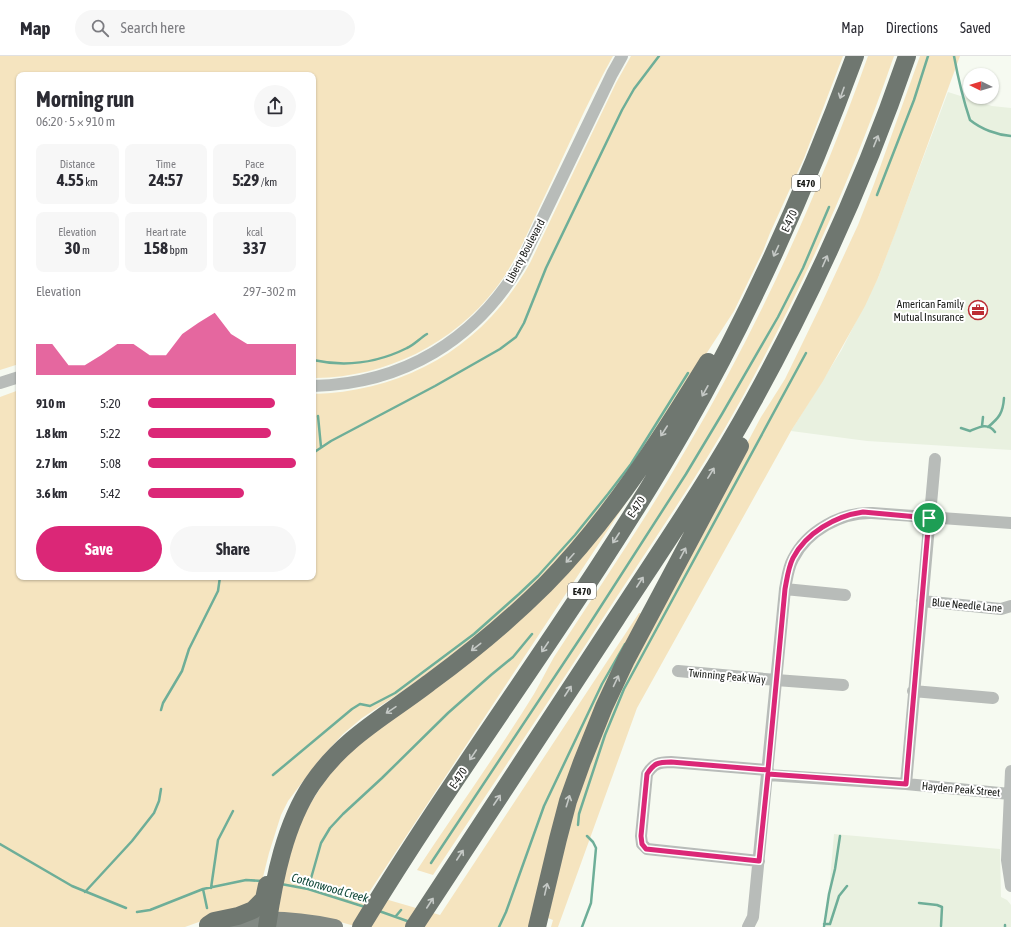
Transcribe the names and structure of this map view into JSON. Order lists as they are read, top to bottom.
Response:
{
  "streets": {
    "highway": ["E470", "E-470"],
    "street": [
      "Liberty Boulevard",
      "Blue Needle Lane",
      "Twinning Peak Way",
      "Hayden Peak Street"
    ]
  },
  "water": ["Cottonwood Creek"],
  "places": {
    "office": ["American Family Mutual Insurance"]
  },
  "north": "left",
  "page": {
    "header": "Map",
    "search": "Search here",
    "nav": ["Map", "Directions", "Saved"],
    "heading": ["Morning run", "06:20 · 5 × 910 m"],
    "stats": [
      ["Distance", "4.55 km"],
      ["Time", "24:57"],
      ["Pace", "5:29 /km"],
      ["Elevation", "30 m"],
      ["Heart rate", "158 bpm"],
      ["kcal", "337"]
    ],
    "chart": ["Elevation", "297–302 m"],
    "list": [
      {
        "name": "910 m",
        "note": "5:20"
      },
      {
        "name": "1.8 km",
        "note": "5:22"
      },
      {
        "name": "2.7 km",
        "note": "5:08"
      },
      {
        "name": "3.6 km",
        "note": "5:42"
      }
    ],
    "buttons": ["Save", "Share"]
  }
}
